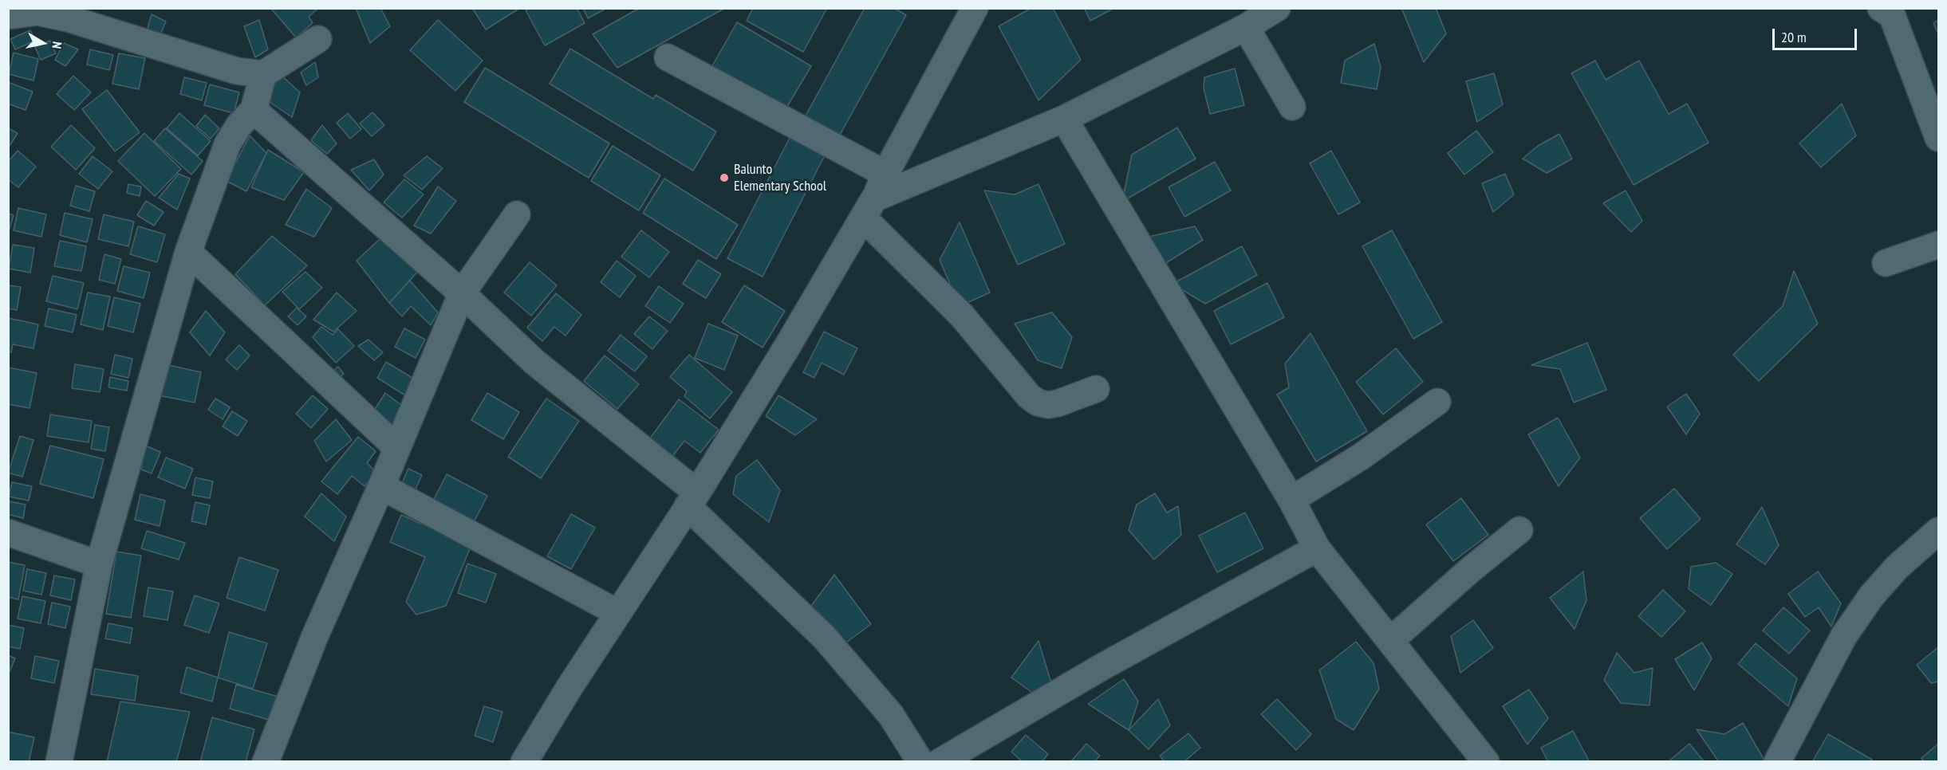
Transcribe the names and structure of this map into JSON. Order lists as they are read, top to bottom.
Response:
{
  "places": ["Balunto Elementary School"],
  "scale_bar": "20 m",
  "north": "right"
}
